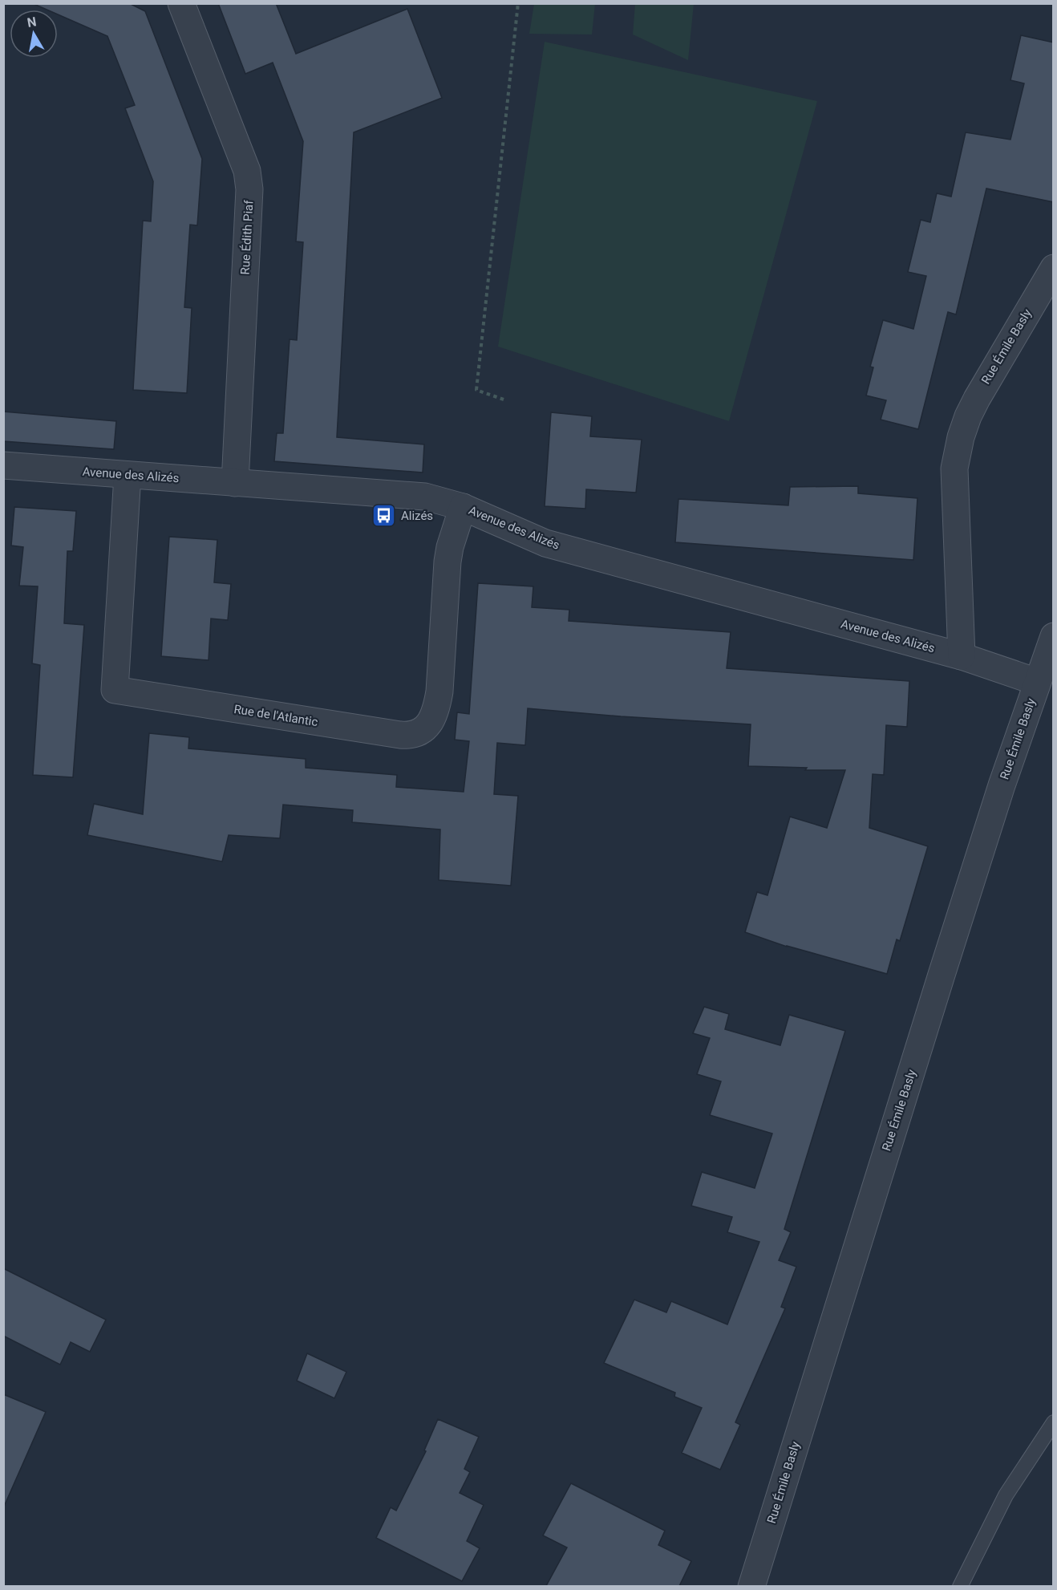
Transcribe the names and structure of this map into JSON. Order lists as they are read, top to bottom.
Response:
{
  "streets": {
    "street": [
      "Rue Édith Piaf",
      "Rue Émile Basly",
      "Avenue des Alizés",
      "Rue de l'Atlantic"
    ]
  },
  "crossings": [
    ["Rue Édith Piaf", "Avenue des Alizés"],
    ["Rue Émile Basly", "Avenue des Alizés"],
    ["Avenue des Alizés", "Rue de l'Atlantic"]
  ],
  "places": {
    "bus stop": ["Alizés"]
  },
  "north": "top"
}
